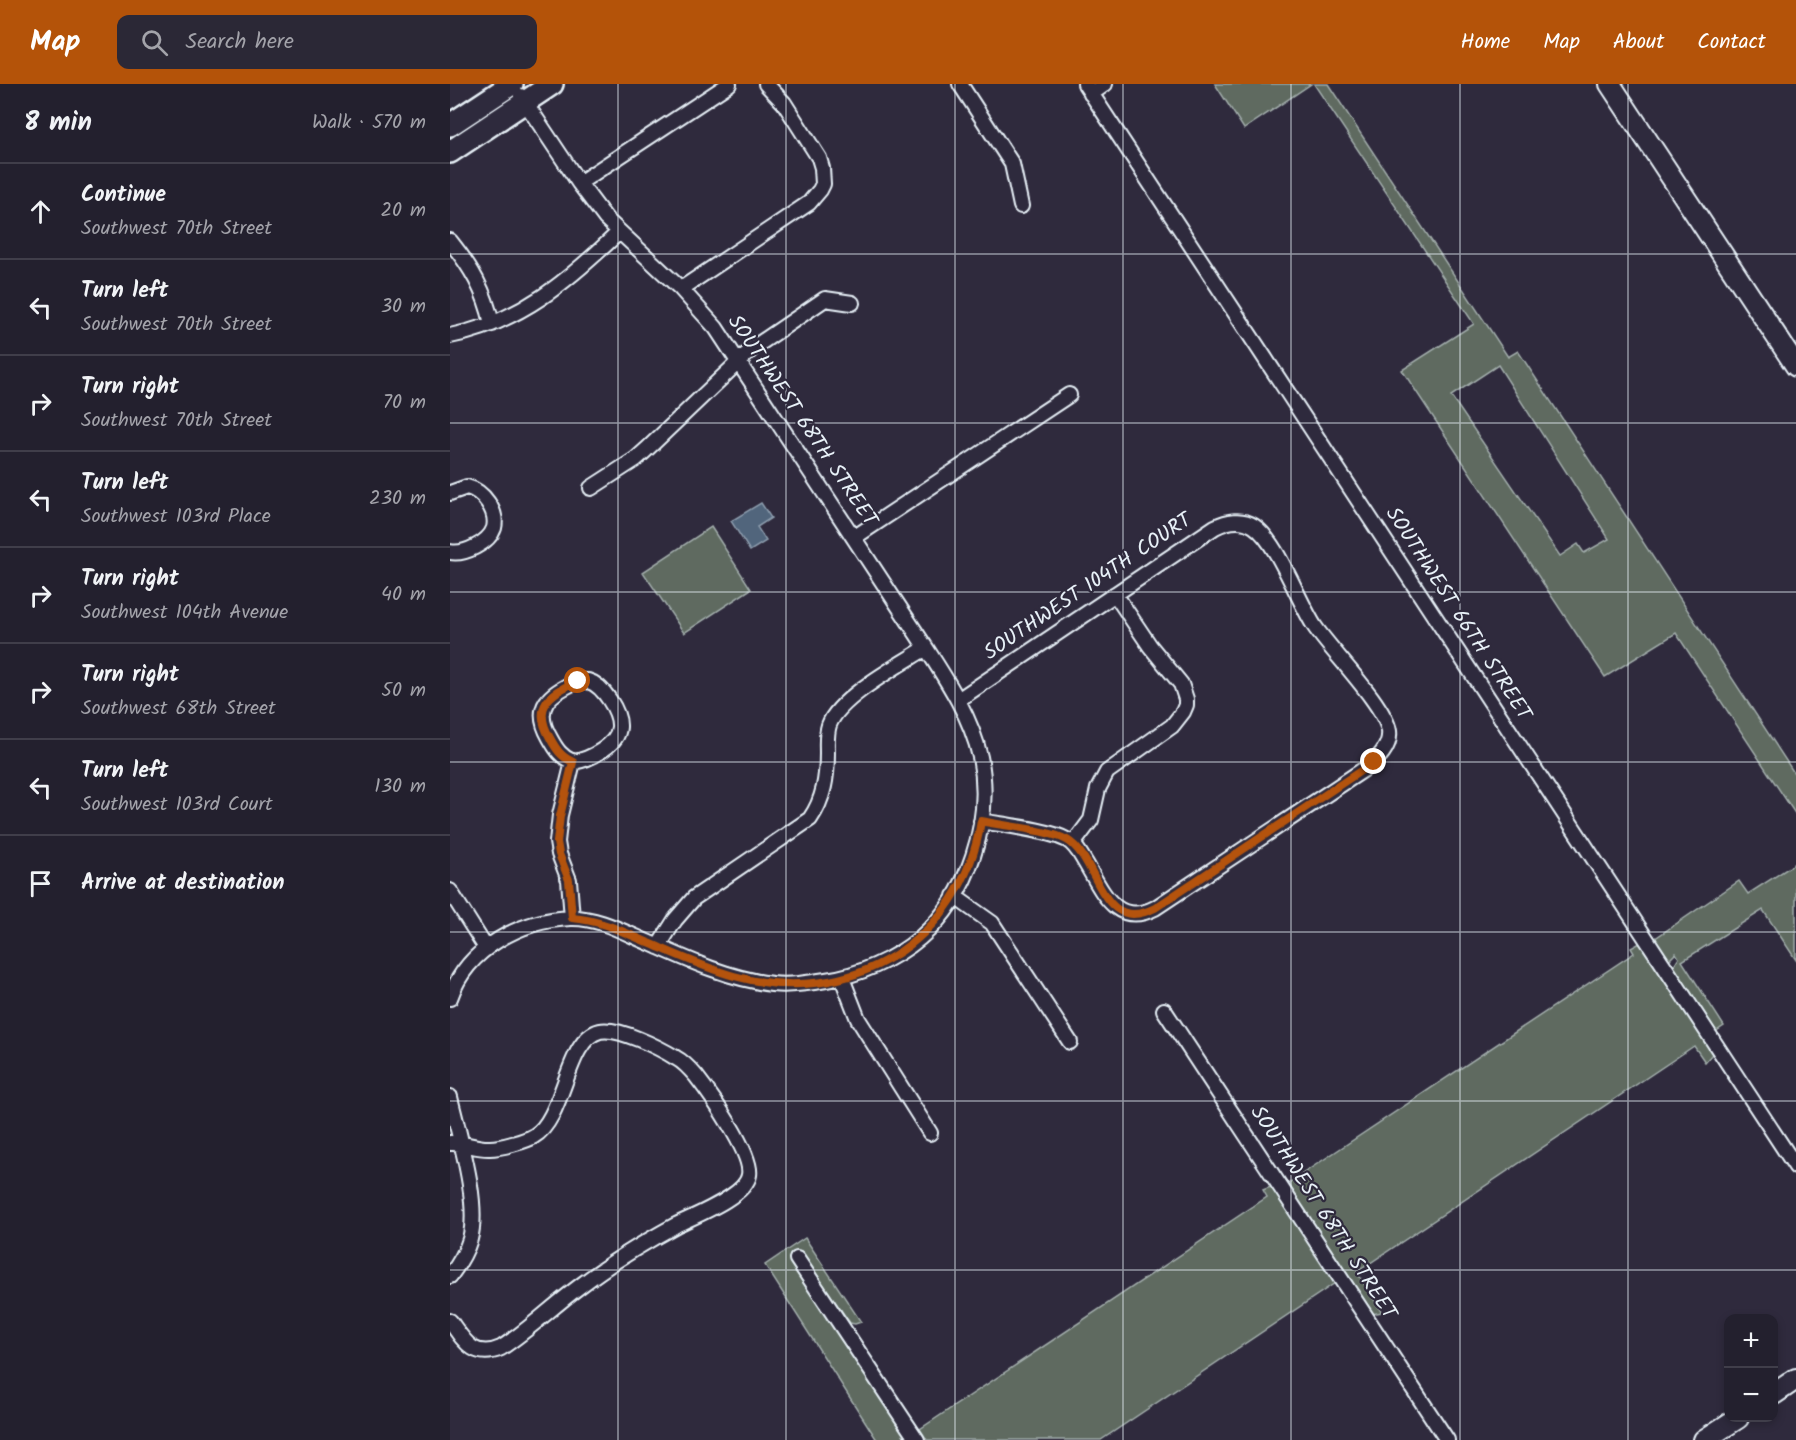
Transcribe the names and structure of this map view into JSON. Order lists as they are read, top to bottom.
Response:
{
  "streets": {
    "street": ["SOUTHWEST 68TH STREET", "SOUTHWEST 104TH COURT", "SOUTHWEST 66TH STREET"]
  },
  "crossings": [
    ["SOUTHWEST 68TH STREET", "SOUTHWEST 104TH COURT"]
  ],
  "page": {
    "header": "Map",
    "search": "Search here",
    "nav": [
      "Home",
      "Map",
      "About",
      "Contact"
    ],
    "heading": ["8 min", "Walk · 570 m"],
    "list": [
      ["Continue", "Southwest 70th Street", "20 m"],
      ["Turn left", "Southwest 70th Street", "30 m"],
      ["Turn right", "Southwest 70th Street", "70 m"],
      ["Turn left", "Southwest 103rd Place", "230 m"],
      ["Turn right", "Southwest 104th Avenue", "40 m"],
      ["Turn right", "Southwest 68th Street", "50 m"],
      ["Turn left", "Southwest 103rd Court", "130 m"],
      "Arrive at destination"
    ],
    "map_buttons": ["+", "−"]
  }
}
